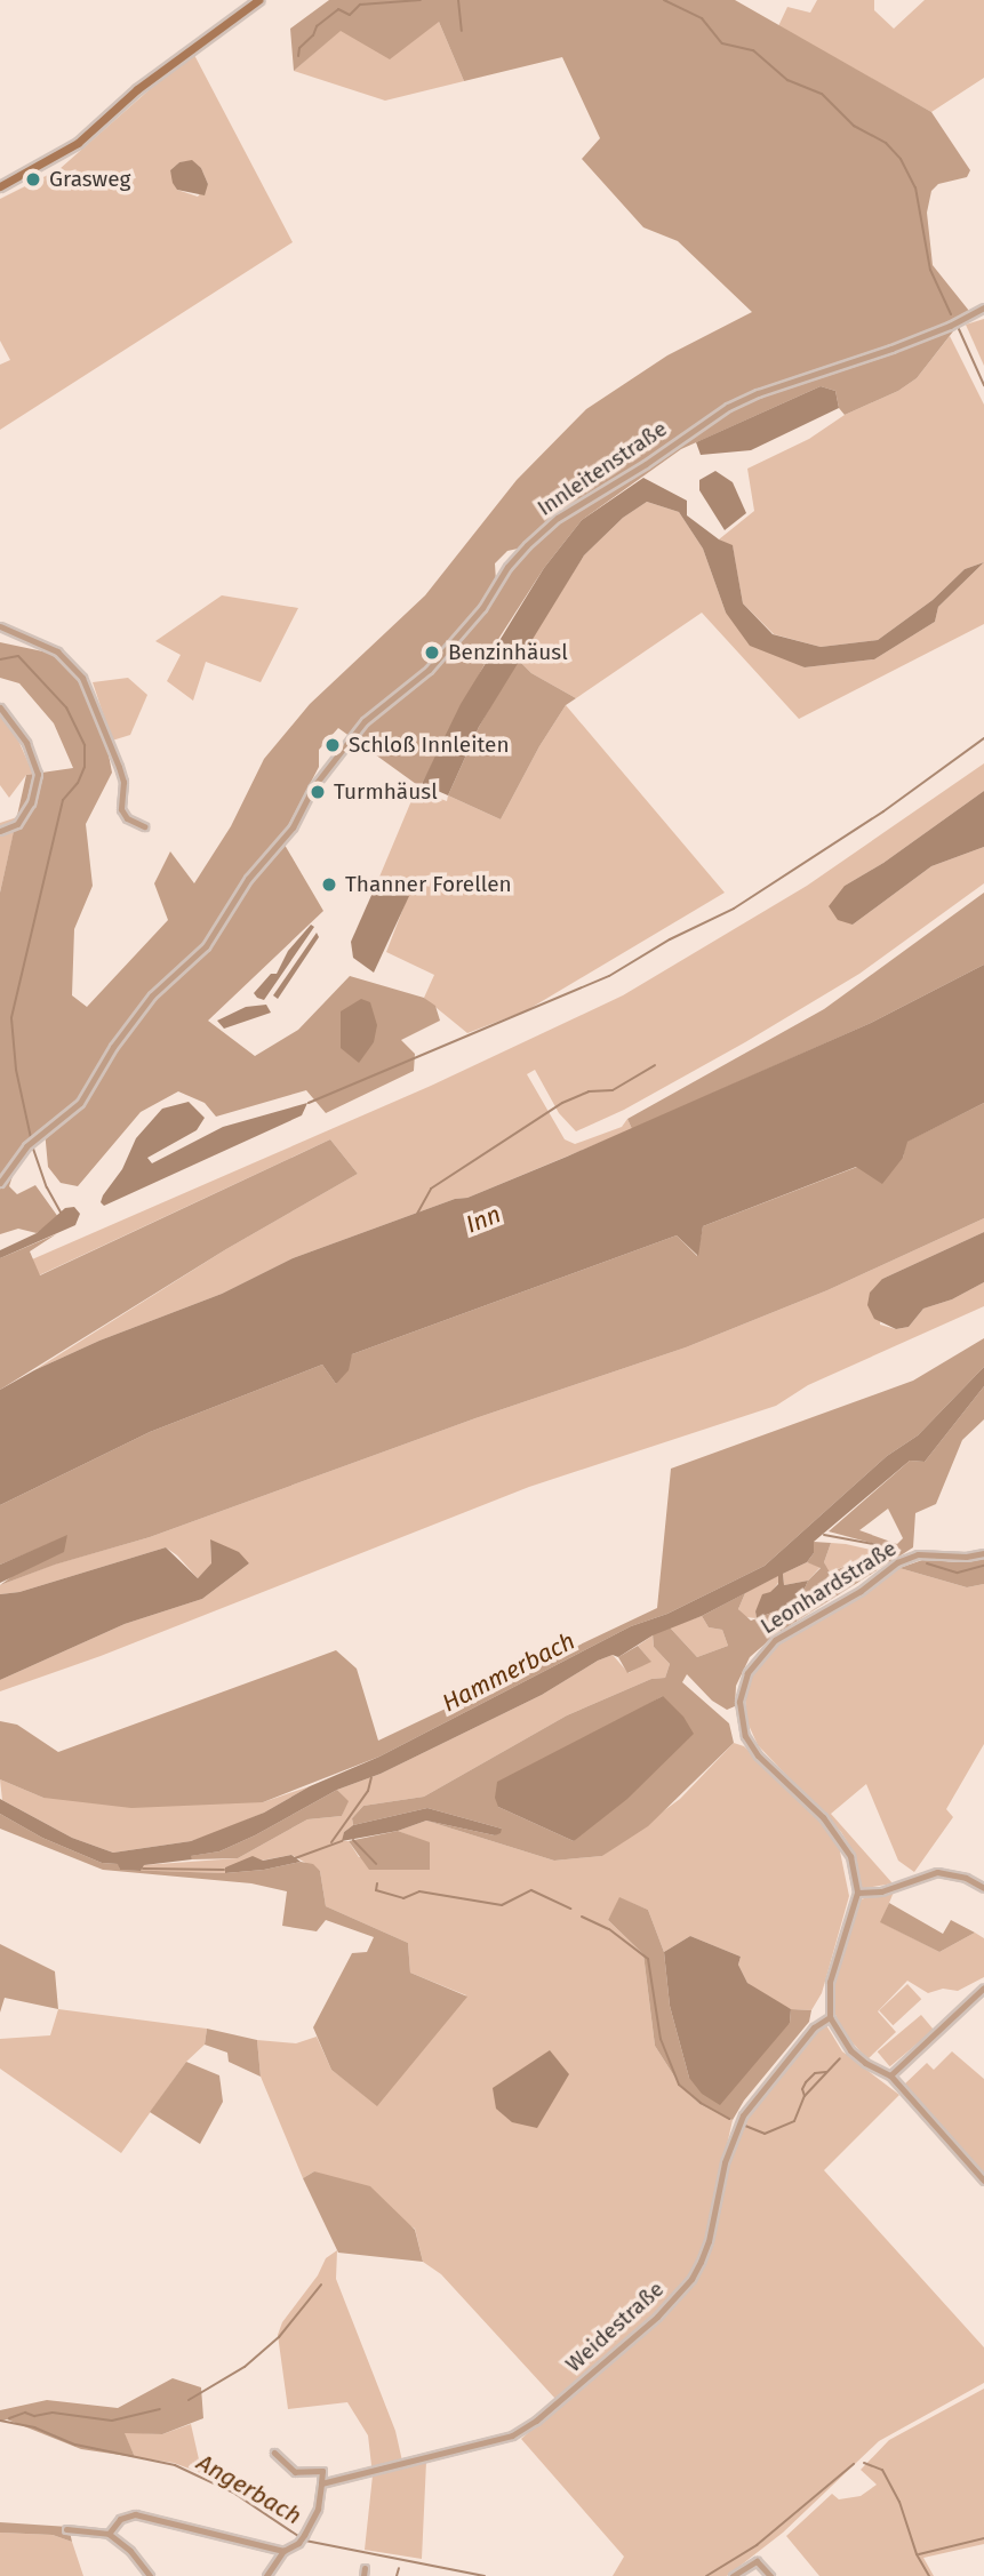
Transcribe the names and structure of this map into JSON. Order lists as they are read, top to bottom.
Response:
{
  "streets": {
    "street": ["Innleitenstraße", "Leonhardstraße", "Weidestraße"]
  },
  "crossings": [
    ["Leonhardstraße", "Weidestraße"]
  ],
  "water": ["Inn", "Hammerbach", "Angerbach"],
  "places": [
    "Grasweg",
    "Benzinhäusl",
    "Schloß Innleiten",
    "Turmhäusl",
    "Thanner Forellen"
  ]
}
